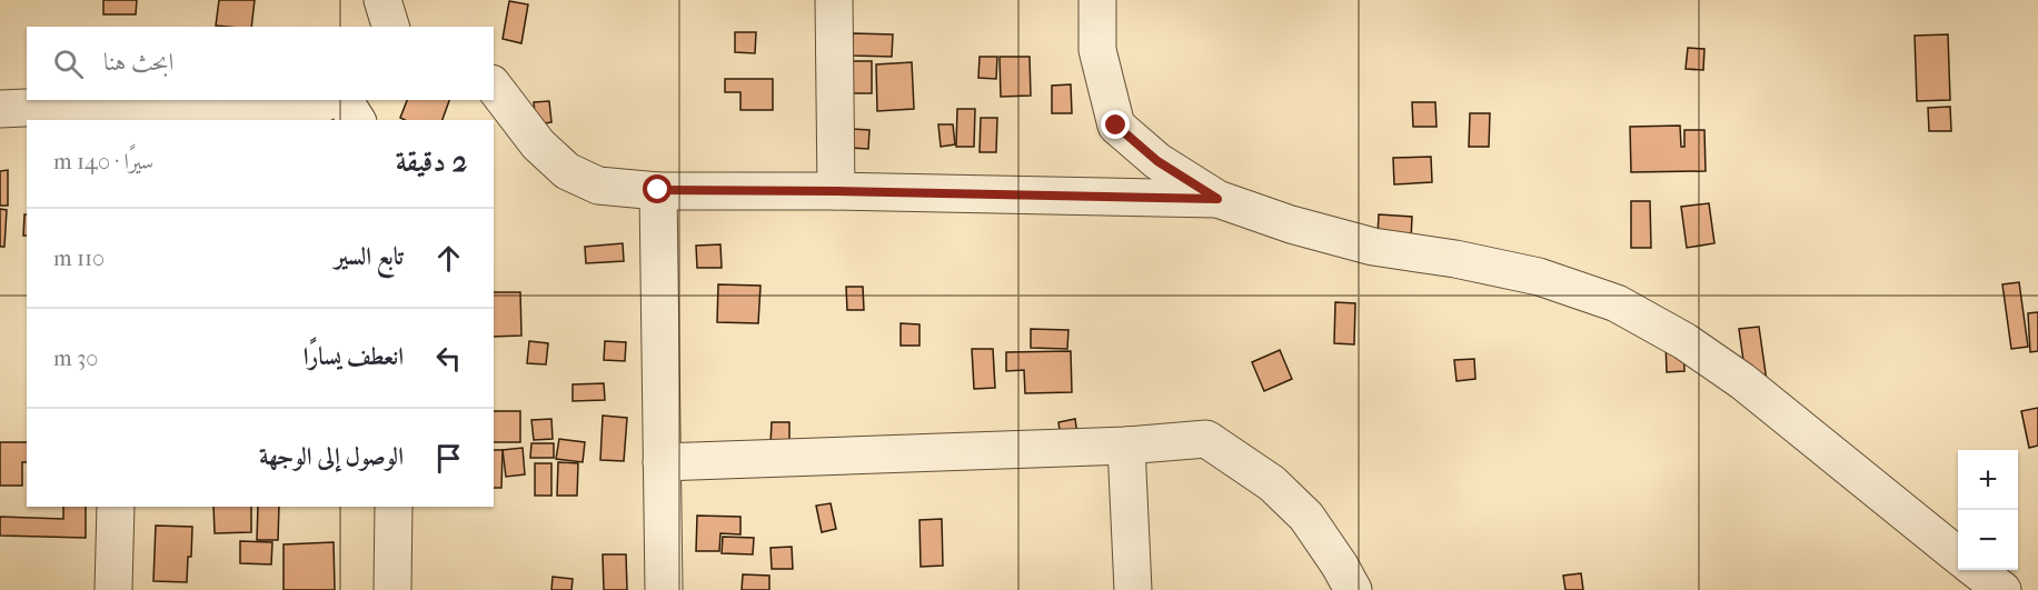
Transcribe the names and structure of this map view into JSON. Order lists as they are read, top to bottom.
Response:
{
  "page": {
    "search": "ابحث هنا",
    "heading": ["2 دقيقة", "سيرًا · 140 m"],
    "list": [
      ["تابع السير", "110 m"],
      ["انعطف يسارًا", "30 m"],
      "الوصول إلى الوجهة"
    ],
    "map_buttons": ["+", "−"]
  }
}
